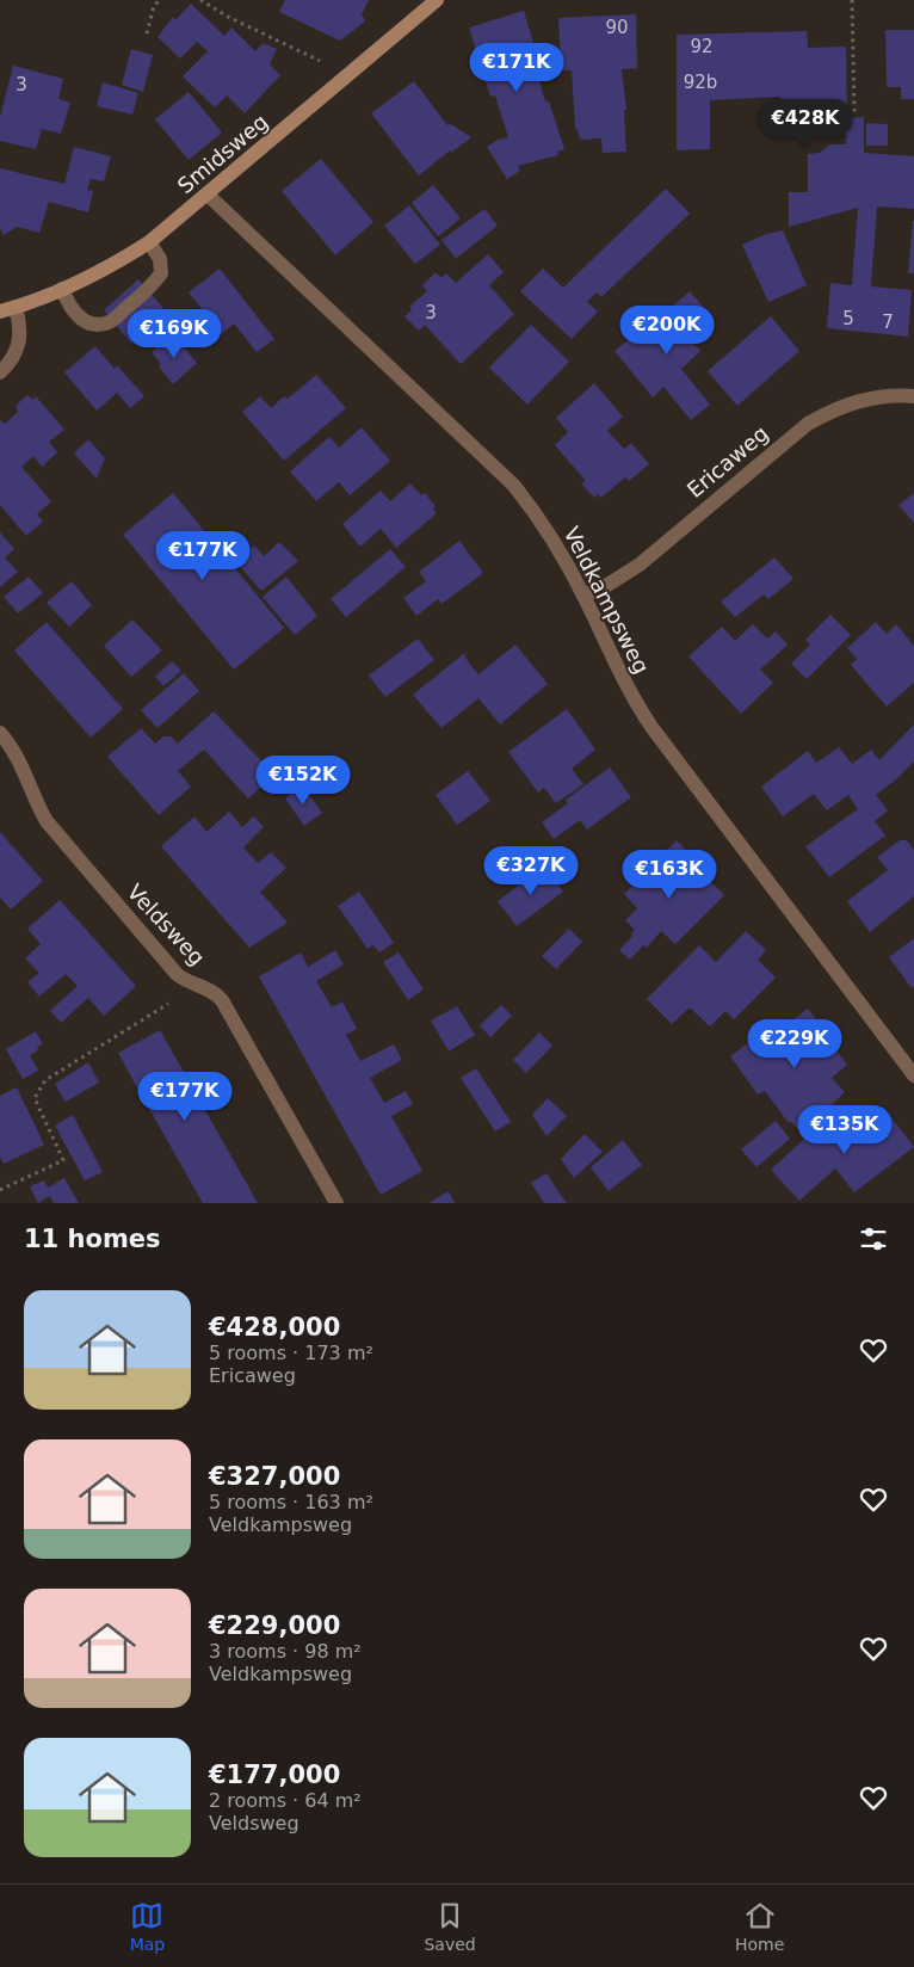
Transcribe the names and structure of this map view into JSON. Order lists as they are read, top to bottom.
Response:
{
  "streets": {
    "main road": ["Smidsweg"],
    "street": ["Ericaweg", "Veldkampsweg", "Veldsweg"]
  },
  "crossings": [
    ["Smidsweg", "Veldkampsweg"],
    ["Ericaweg", "Veldkampsweg"]
  ],
  "house_numbers": [
    "90",
    "92",
    "92b",
    "3",
    "3",
    "5",
    "7"
  ],
  "page": {
    "price": [
      "€171K",
      "€428K",
      "€200K",
      "€169K",
      "€177K",
      "€152K",
      "€327K",
      "€163K",
      "€229K",
      "€177K",
      "€135K"
    ],
    "heading": "11 homes",
    "list": [
      {
        "name": "€428,000",
        "note": "5 rooms · 173 m² · Ericaweg"
      },
      {
        "name": "€327,000",
        "note": "5 rooms · 163 m² · Veldkampsweg"
      },
      {
        "name": "€229,000",
        "note": "3 rooms · 98 m² · Veldkampsweg"
      },
      {
        "name": "€177,000",
        "note": "2 rooms · 64 m² · Veldsweg"
      }
    ],
    "tabs": ["Map", "Saved", "Home"]
  }
}
